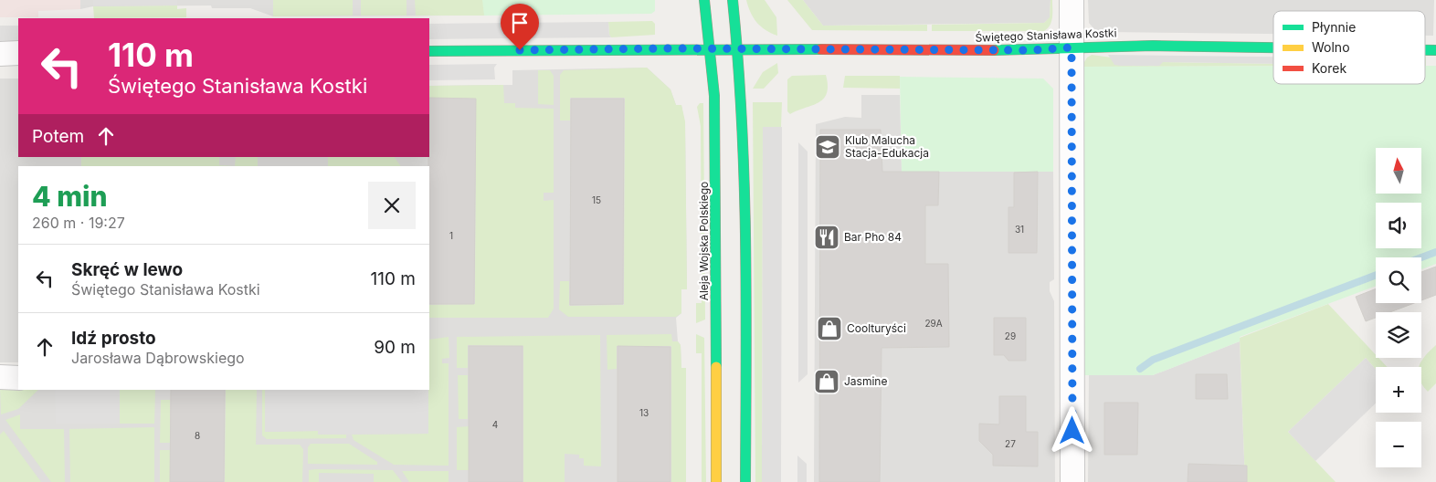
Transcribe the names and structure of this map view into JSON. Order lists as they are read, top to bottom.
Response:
{
  "streets": {
    "street": ["Świętego Stanisława Kostki", "Aleja Wojska Polskiego"]
  },
  "crossings": [
    ["Świętego Stanisława Kostki", "Aleja Wojska Polskiego"]
  ],
  "places": {
    "school or university": ["Klub Malucha Stacja-Edukacja"],
    "restaurant": ["Bar Pho 84"],
    "shop": ["Coolturyści", "Jasmine"]
  },
  "house_numbers": [
    "15",
    "31",
    "1",
    "29A",
    "29",
    "13",
    "4",
    "8",
    "27"
  ],
  "legend": ["Płynnie", "Wolno", "Korek"],
  "north": "top",
  "page": {
    "turn": ["110 m", "Świętego Stanisława Kostki"],
    "then": "Potem",
    "map_buttons": ["+", "−"],
    "heading": ["4 min", "260 m · 19:27"],
    "list": [
      {
        "name": "Skręć w lewo",
        "note": "Świętego Stanisława Kostki",
        "value": "110 m"
      },
      {
        "name": "Idź prosto",
        "note": "Jarosława Dąbrowskiego",
        "value": "90 m"
      }
    ]
  }
}
